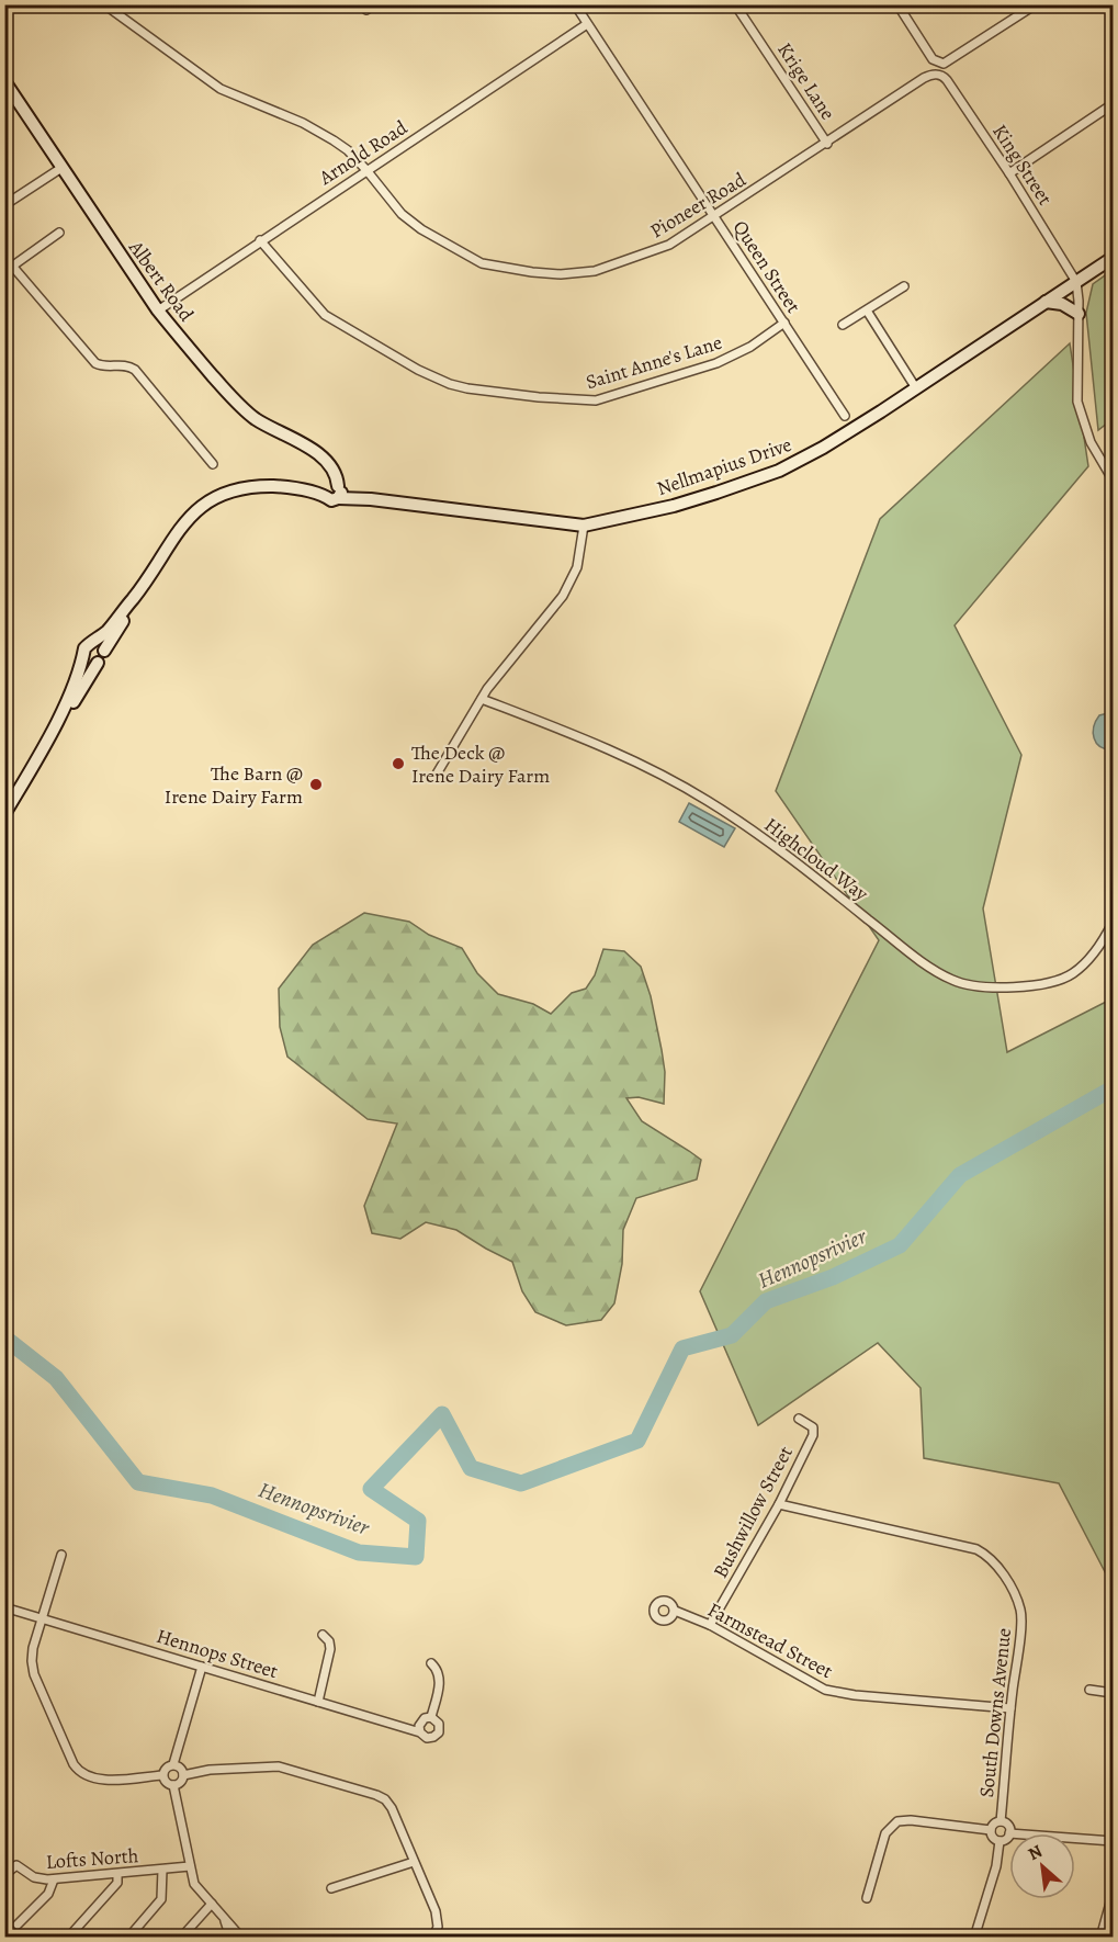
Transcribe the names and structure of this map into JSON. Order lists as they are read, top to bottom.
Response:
{
  "streets": {
    "main road": ["Albert Road", "Nellmapius Drive"],
    "street": [
      "Krige Lane",
      "Arnold Road",
      "King Street",
      "Pioneer Road",
      "Queen Street",
      "Saint Anne's Lane",
      "Highcloud Way",
      "Bushwillow Street",
      "Farmstead Street",
      "Hennops Street",
      "South Downs Avenue",
      "Lofts North"
    ]
  },
  "crossings": [
    ["Krige Lane", "Pioneer Road"],
    ["Arnold Road", "Pioneer Road"],
    ["Arnold Road", "Queen Street"],
    ["Arnold Road", "Albert Road"],
    ["Arnold Road", "Saint Anne's Lane"],
    ["King Street", "Pioneer Road"],
    ["King Street", "Nellmapius Drive"],
    ["Pioneer Road", "Queen Street"],
    ["Queen Street", "Saint Anne's Lane"],
    ["Albert Road", "Nellmapius Drive"],
    ["Bushwillow Street", "Farmstead Street"],
    ["Bushwillow Street", "South Downs Avenue"],
    ["Farmstead Street", "South Downs Avenue"]
  ],
  "water": ["Hennopsrivier"],
  "places": ["The Deck @ Irene Dairy Farm", "The Barn @ Irene Dairy Farm"],
  "north": "top left"
}
